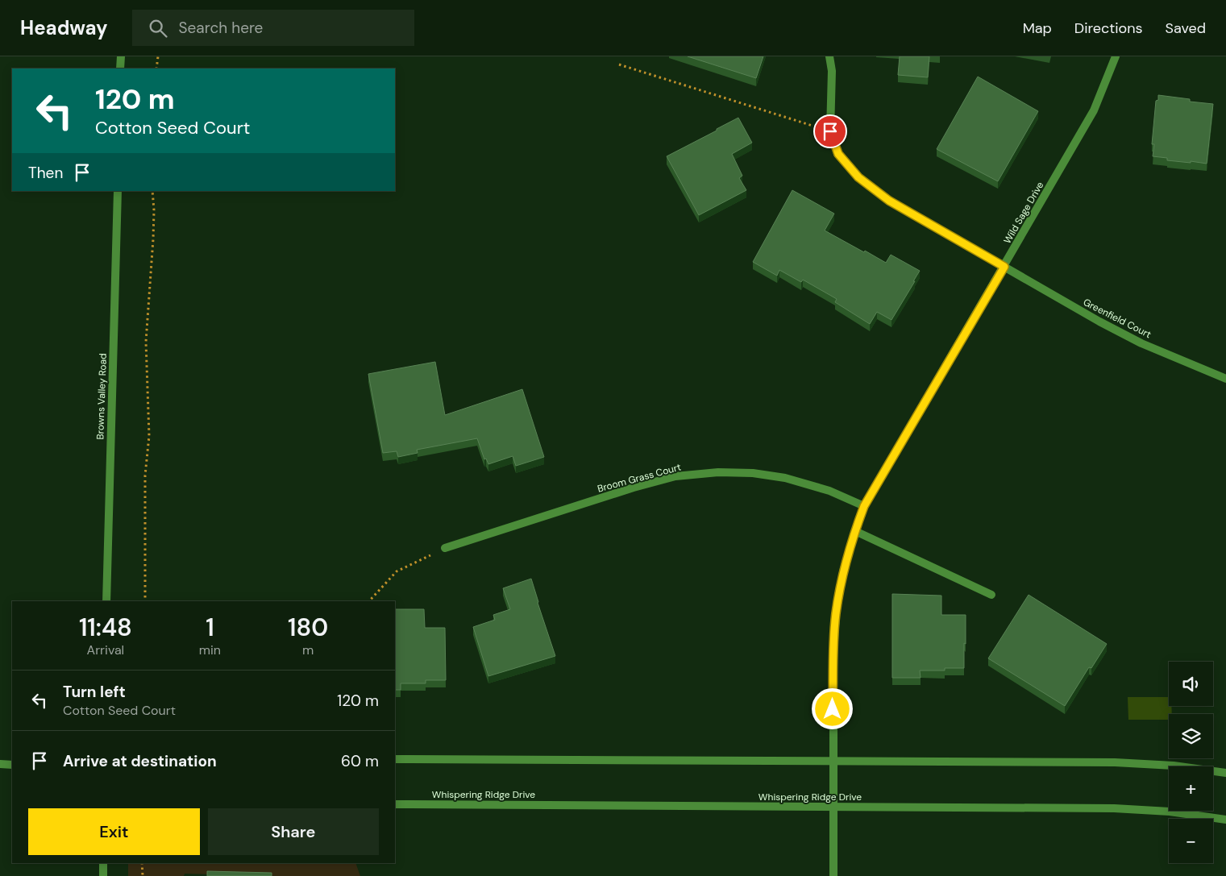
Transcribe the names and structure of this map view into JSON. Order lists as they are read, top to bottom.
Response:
{
  "streets": {
    "street": [
      "Wild Sage Drive",
      "Greenfield Court",
      "Browns Valley Road",
      "Broom Grass Court",
      "Whispering Ridge Drive"
    ]
  },
  "crossings": [
    ["Wild Sage Drive", "Greenfield Court"],
    ["Wild Sage Drive", "Broom Grass Court"],
    ["Wild Sage Drive", "Whispering Ridge Drive"]
  ],
  "page": {
    "header": "Headway",
    "search": "Search here",
    "nav": ["Map", "Directions", "Saved"],
    "turn": ["120 m", "Cotton Seed Court"],
    "then": "Then",
    "eta": [
      "11:48",
      "Arrival",
      "1",
      "min",
      "180",
      "m"
    ],
    "map_buttons": ["+", "−"],
    "list": [
      {
        "name": "Turn left",
        "note": "Cotton Seed Court",
        "value": "120 m"
      },
      {
        "name": "Arrive at destination",
        "value": "60 m"
      }
    ],
    "buttons": ["Exit", "Share"]
  }
}
